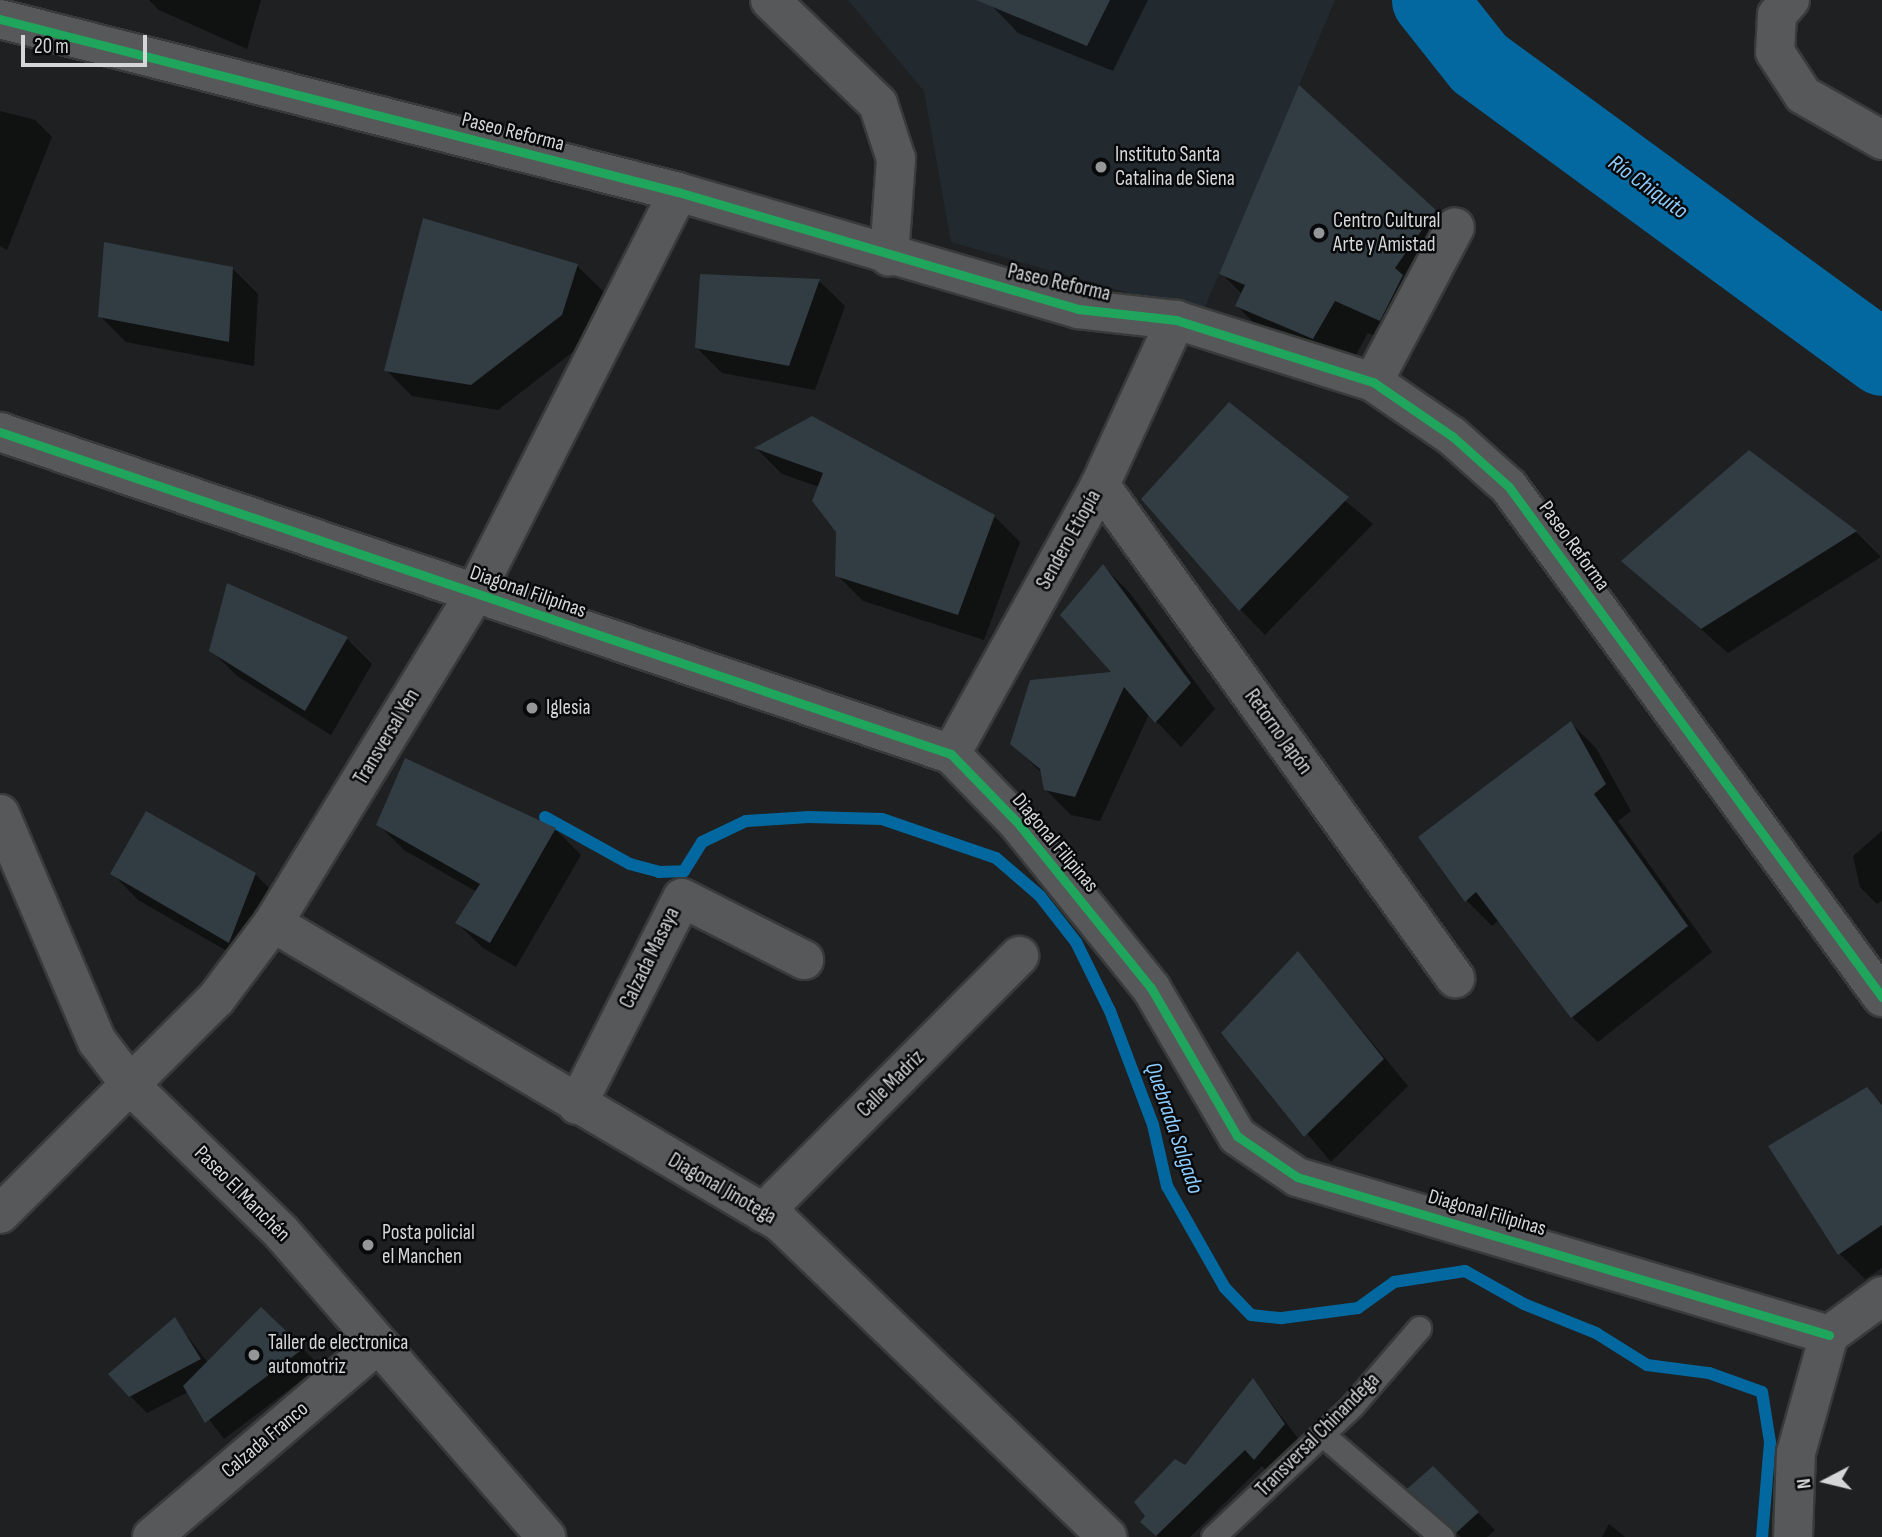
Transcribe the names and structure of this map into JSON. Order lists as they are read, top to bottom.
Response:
{
  "streets": {
    "street": [
      "Paseo Reforma",
      "Sendero Etiopía",
      "Diagonal Filipinas",
      "Retorno Japón",
      "Transversal Yen",
      "Calzada Masaya",
      "Calle Madriz",
      "Diagonal Jinotega",
      "Paseo El Manchén",
      "Calzada Franco"
    ],
    "lane": ["Transversal Chinandega"]
  },
  "crossings": [
    ["Paseo Reforma", "Sendero Etiopía"],
    ["Paseo Reforma", "Transversal Yen"],
    ["Sendero Etiopía", "Diagonal Filipinas"],
    ["Sendero Etiopía", "Retorno Japón"],
    ["Diagonal Filipinas", "Transversal Yen"],
    ["Transversal Yen", "Diagonal Jinotega"],
    ["Transversal Yen", "Paseo El Manchén"],
    ["Calzada Masaya", "Diagonal Jinotega"],
    ["Calle Madriz", "Diagonal Jinotega"],
    ["Paseo El Manchén", "Calzada Franco"]
  ],
  "water": ["Río Chiquito", "Quebrada Salgado"],
  "places": [
    "Instituto Santa Catalina de Siena",
    "Centro Cultural Arte y Amistad",
    "Iglesia",
    "Posta policial el Manchen",
    "Taller de electronica automotriz"
  ],
  "scale_bar": "20 m",
  "north": "left"
}
